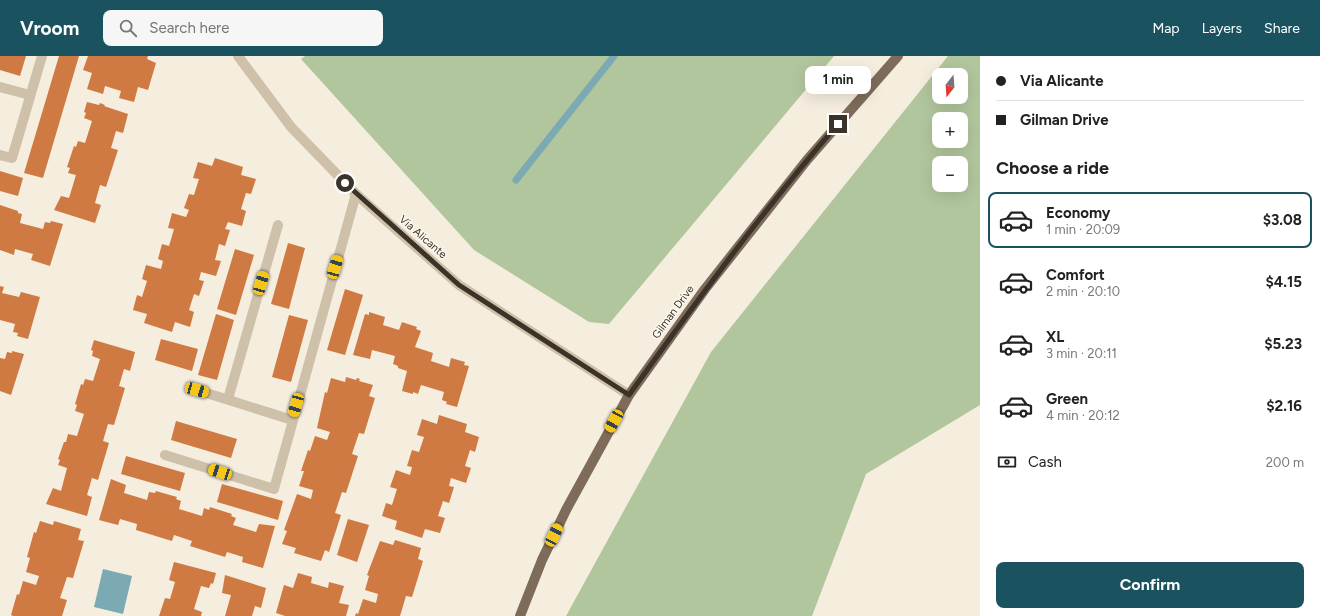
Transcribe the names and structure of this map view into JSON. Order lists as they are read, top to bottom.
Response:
{
  "streets": {
    "main road": ["Gilman Drive"],
    "street": ["Via Alicante"]
  },
  "crossings": [
    ["Via Alicante", "Gilman Drive"]
  ],
  "north": "bottom",
  "page": {
    "header": "Vroom",
    "search": "Search here",
    "nav": ["Map", "Layers", "Share"],
    "banner": ["Via Alicante", "Gilman Drive"],
    "bubble": "1 min",
    "map_buttons": ["+", "−"],
    "heading": "Choose a ride",
    "list": [
      {
        "name": "Economy",
        "note": "1 min · 20:09",
        "value": "$3.08"
      },
      {
        "name": "Comfort",
        "note": "2 min · 20:10",
        "value": "$4.15"
      },
      {
        "name": "XL",
        "note": "3 min · 20:11",
        "value": "$5.23"
      },
      {
        "name": "Green",
        "note": "4 min · 20:12",
        "value": "$2.16"
      }
    ],
    "pay": ["Cash", "200 m"],
    "buttons": "Confirm"
  }
}
